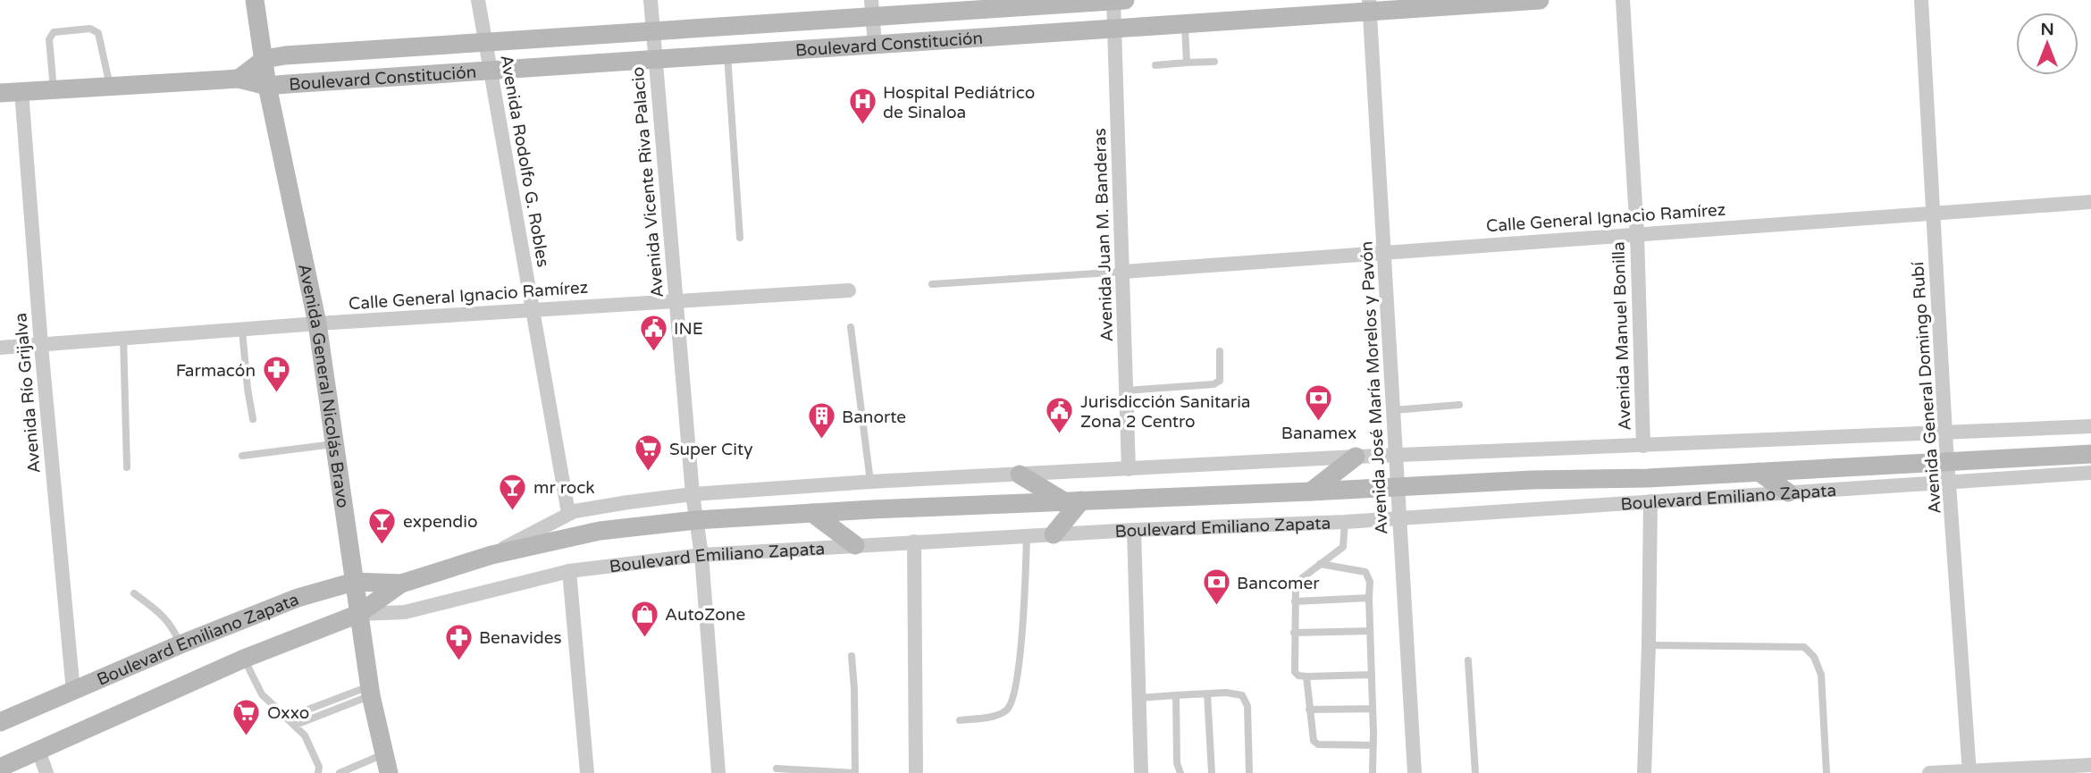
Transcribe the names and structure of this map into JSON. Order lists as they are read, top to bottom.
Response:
{
  "streets": {
    "main road": ["Boulevard Constitución", "Avenida General Nicolás Bravo", "Boulevard Emiliano Zapata"],
    "street": [
      "Avenida Rodolfo G. Robles",
      "Avenida Vicente Riva Palacio",
      "Calle General Ignacio Ramírez",
      "Avenida Juan M. Banderas",
      "Avenida Manuel Bonilla",
      "Avenida José María Morelos y Pavón",
      "Avenida General Domingo Rubí",
      "Avenida Río Grijalva"
    ]
  },
  "crossings": [
    ["Boulevard Constitución", "Avenida Rodolfo G. Robles"],
    ["Boulevard Constitución", "Avenida Vicente Riva Palacio"],
    ["Boulevard Constitución", "Avenida Juan M. Banderas"],
    ["Boulevard Constitución", "Avenida General Nicolás Bravo"],
    ["Boulevard Constitución", "Avenida José María Morelos y Pavón"],
    ["Boulevard Constitución", "Avenida Río Grijalva"],
    ["Avenida Rodolfo G. Robles", "Calle General Ignacio Ramírez"],
    ["Avenida Rodolfo G. Robles", "Boulevard Emiliano Zapata"],
    ["Avenida Vicente Riva Palacio", "Calle General Ignacio Ramírez"],
    ["Avenida Vicente Riva Palacio", "Boulevard Emiliano Zapata"],
    ["Calle General Ignacio Ramírez", "Avenida Juan M. Banderas"],
    ["Calle General Ignacio Ramírez", "Avenida Manuel Bonilla"],
    ["Calle General Ignacio Ramírez", "Avenida General Nicolás Bravo"],
    ["Calle General Ignacio Ramírez", "Avenida José María Morelos y Pavón"],
    ["Calle General Ignacio Ramírez", "Avenida General Domingo Rubí"],
    ["Calle General Ignacio Ramírez", "Avenida Río Grijalva"],
    ["Avenida Juan M. Banderas", "Boulevard Emiliano Zapata"],
    ["Avenida Manuel Bonilla", "Boulevard Emiliano Zapata"],
    ["Avenida General Nicolás Bravo", "Boulevard Emiliano Zapata"],
    ["Avenida José María Morelos y Pavón", "Boulevard Emiliano Zapata"],
    ["Avenida General Domingo Rubí", "Boulevard Emiliano Zapata"],
    ["Avenida Río Grijalva", "Boulevard Emiliano Zapata"]
  ],
  "places": {
    "hospital": ["Hospital Pediátrico de Sinaloa"],
    "public building": ["INE", "Jurisdicción Sanitaria Zona 2 Centro"],
    "pharmacy": ["Farmacón", "Benavides"],
    "bank": ["Banamex", "Bancomer"],
    "building": ["Banorte"],
    "supermarket": ["Super City", "Oxxo"],
    "bar": ["mr rock", "expendio"],
    "shop": ["AutoZone"]
  },
  "north": "top"
}
